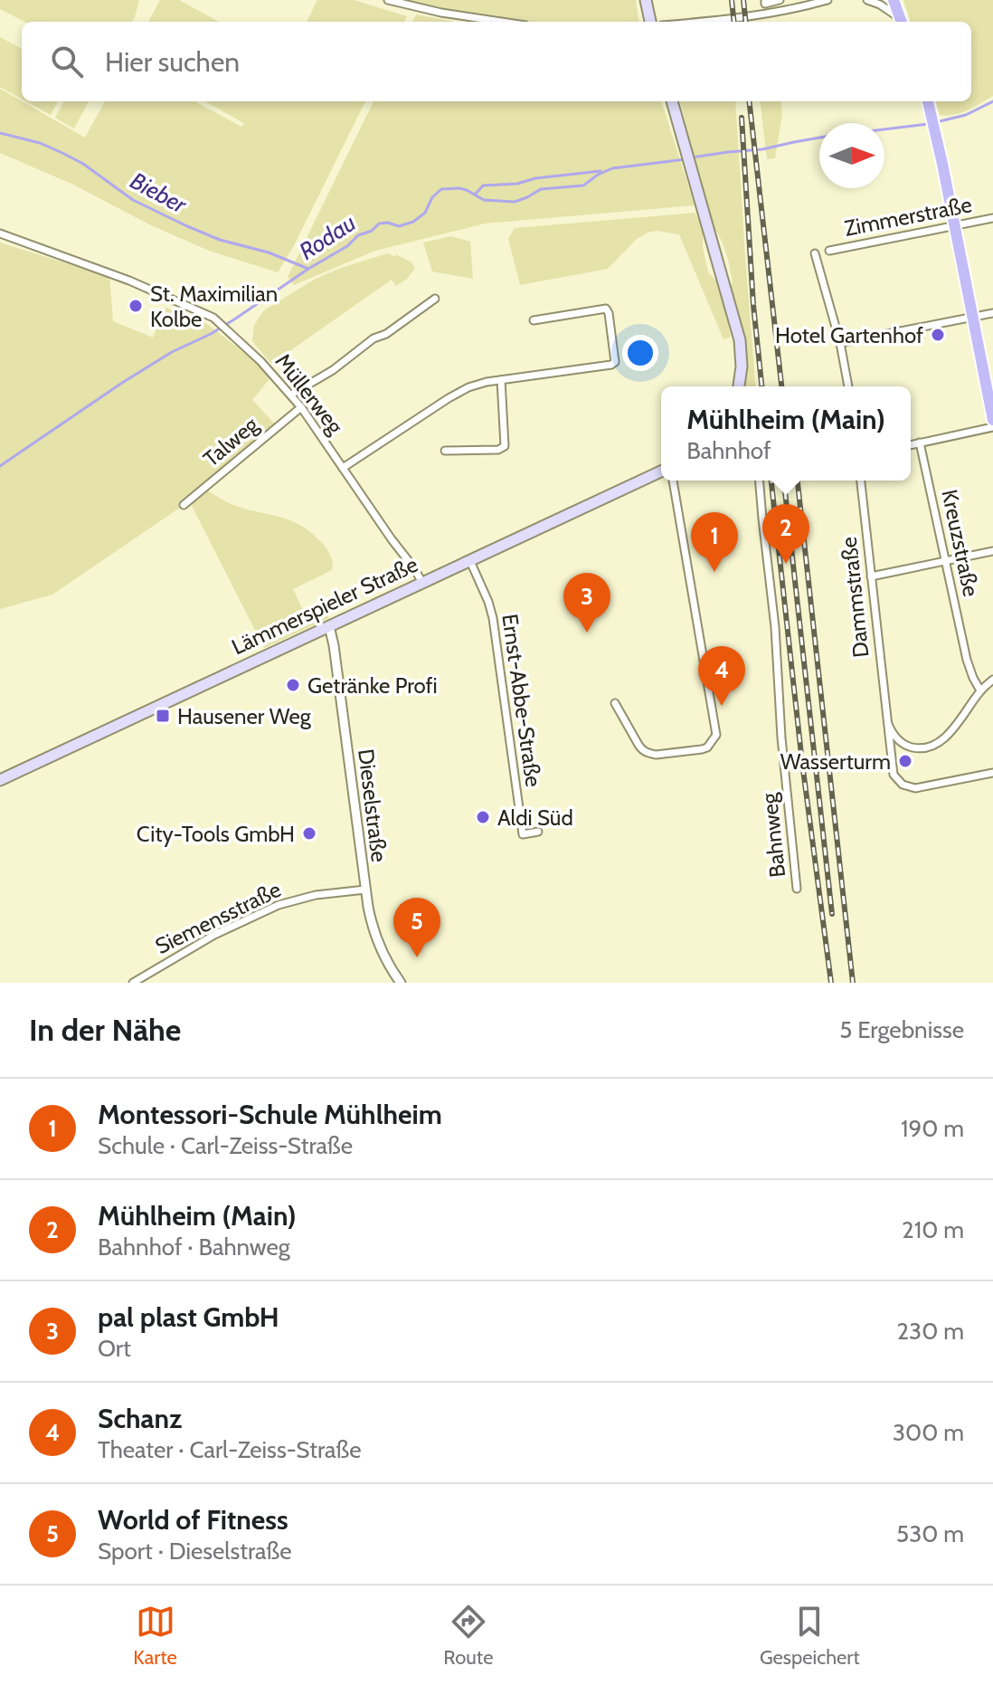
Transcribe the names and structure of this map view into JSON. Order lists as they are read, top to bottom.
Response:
{
  "streets": {
    "main road": ["Lämmerspieler Straße"],
    "street": [
      "Zimmerstraße",
      "Müllerweg",
      "Talweg",
      "Kreuzstraße",
      "Dammstraße",
      "Ernst-Abbe-Straße",
      "Dieselstraße",
      "Bahnweg",
      "Siemensstraße"
    ]
  },
  "crossings": [
    ["Müllerweg", "Talweg"],
    ["Müllerweg", "Lämmerspieler Straße"],
    ["Lämmerspieler Straße", "Ernst-Abbe-Straße"],
    ["Lämmerspieler Straße", "Dieselstraße"],
    ["Dieselstraße", "Siemensstraße"]
  ],
  "water": ["Bieber", "Rodau"],
  "places": {
    "other": [
      "St. Maximilian Kolbe",
      "Hotel Gartenhof",
      "Getränke Profi",
      "Wasserturm",
      "Aldi Süd",
      "City-Tools GmbH"
    ],
    "transit": ["Hausener Weg"]
  },
  "north": "right",
  "page": {
    "search": "Hier suchen",
    "popup": ["Mühlheim (Main)", "Bahnhof"],
    "pins": [
      "2",
      "1",
      "3",
      "4",
      "5"
    ],
    "heading": ["In der Nähe", "5 Ergebnisse"],
    "list": [
      {
        "mark": "1",
        "name": "Montessori-Schule Mühlheim",
        "note": "Schule · Carl-Zeiss-Straße",
        "value": "190 m"
      },
      {
        "mark": "2",
        "name": "Mühlheim (Main)",
        "note": "Bahnhof · Bahnweg",
        "value": "210 m"
      },
      {
        "mark": "3",
        "name": "pal plast GmbH",
        "note": "Ort",
        "value": "230 m"
      },
      {
        "mark": "4",
        "name": "Schanz",
        "note": "Theater · Carl-Zeiss-Straße",
        "value": "300 m"
      },
      {
        "mark": "5",
        "name": "World of Fitness",
        "note": "Sport · Dieselstraße",
        "value": "530 m"
      }
    ],
    "nav": ["Karte", "Route", "Gespeichert"]
  }
}
